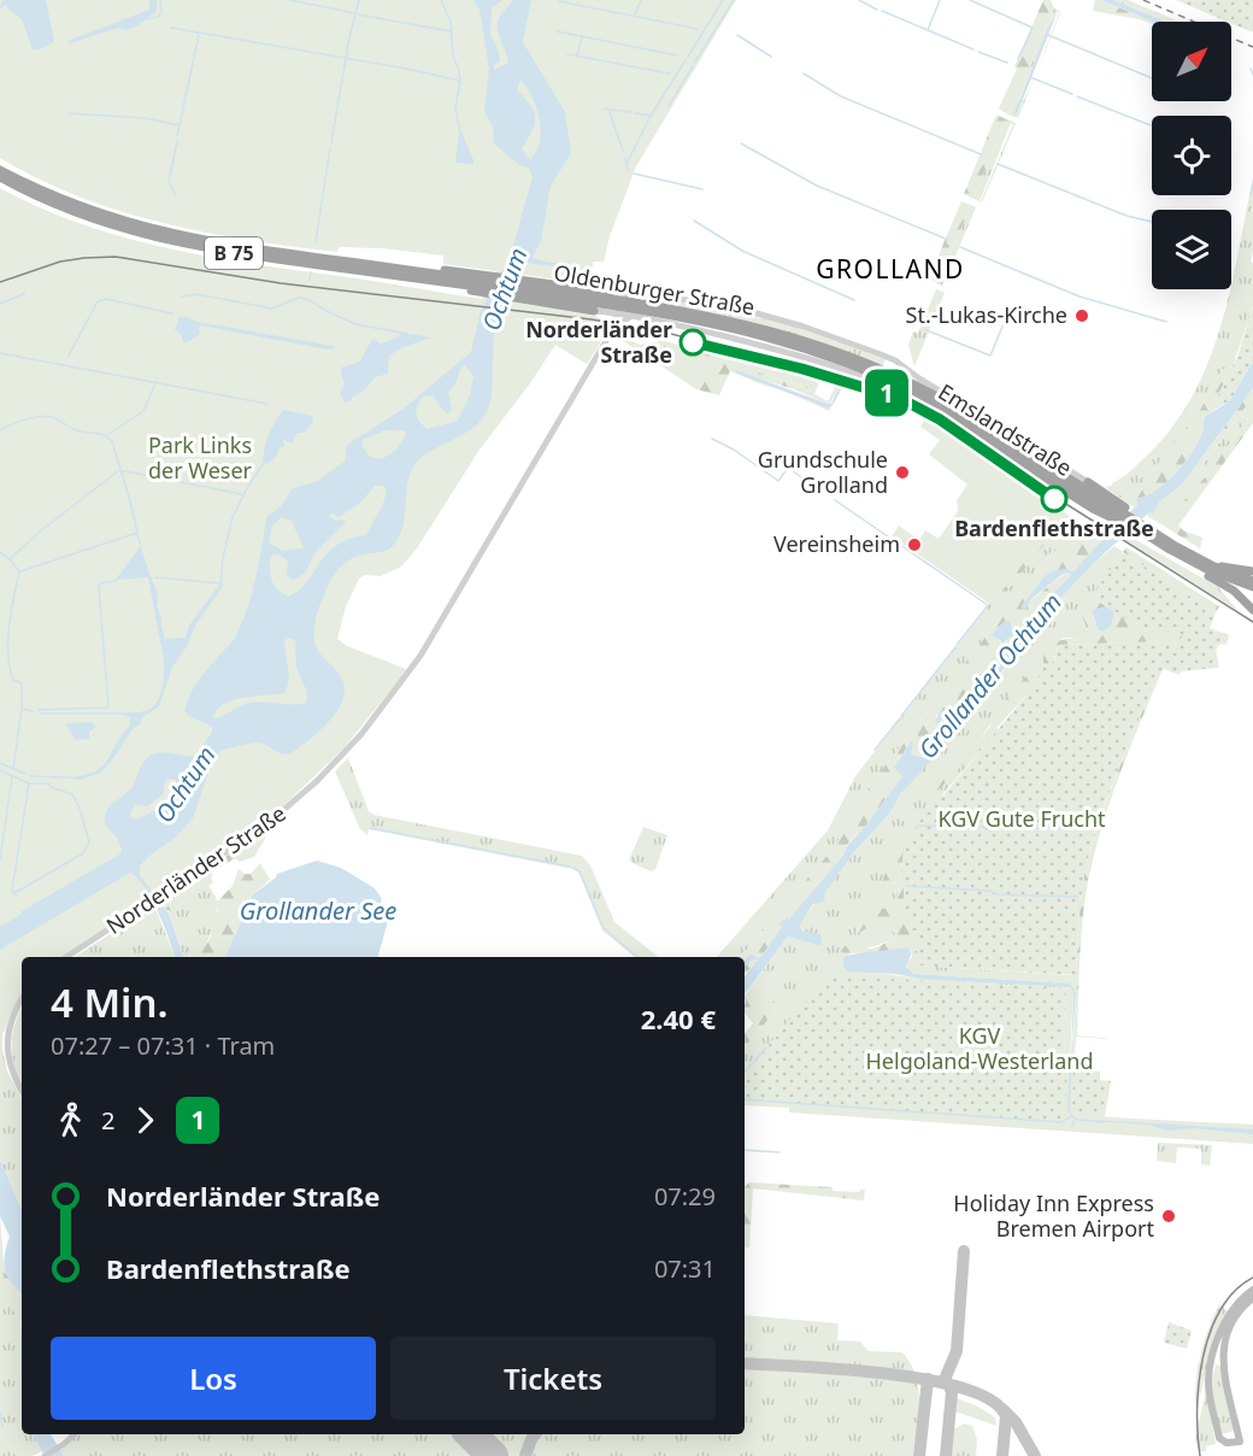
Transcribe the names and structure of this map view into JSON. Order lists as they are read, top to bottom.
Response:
{
  "streets": {
    "highway": ["B 75", "Oldenburger Straße"],
    "street": ["Emslandstraße", "Norderländer Straße"]
  },
  "crossings": [
    ["Emslandstraße", "Norderländer Straße"]
  ],
  "districts": ["GROLLAND"],
  "water": ["Ochtum", "Grollander Ochtum", "Grollander See"],
  "parks": ["Park Links der Weser", "KGV Gute Frucht", "KGV Helgoland-Westerland"],
  "places": [
    "St.-Lukas-Kirche",
    "Norderländer Straße",
    "Grundschule Grolland",
    "Bardenflethstraße",
    "Vereinsheim",
    "Holiday Inn Express Bremen Airport"
  ],
  "lines": ["tram line 1"],
  "north": "top right",
  "page": {
    "on_map": "1",
    "heading": ["4 Min.", "07:27 – 07:31 · Tram", "2.40 €"],
    "legs": ["2", "1"],
    "list": [
      {
        "name": "Norderländer Straße",
        "value": "07:29"
      },
      {
        "name": "Bardenflethstraße",
        "value": "07:31"
      }
    ],
    "buttons": ["Los", "Tickets"]
  }
}
